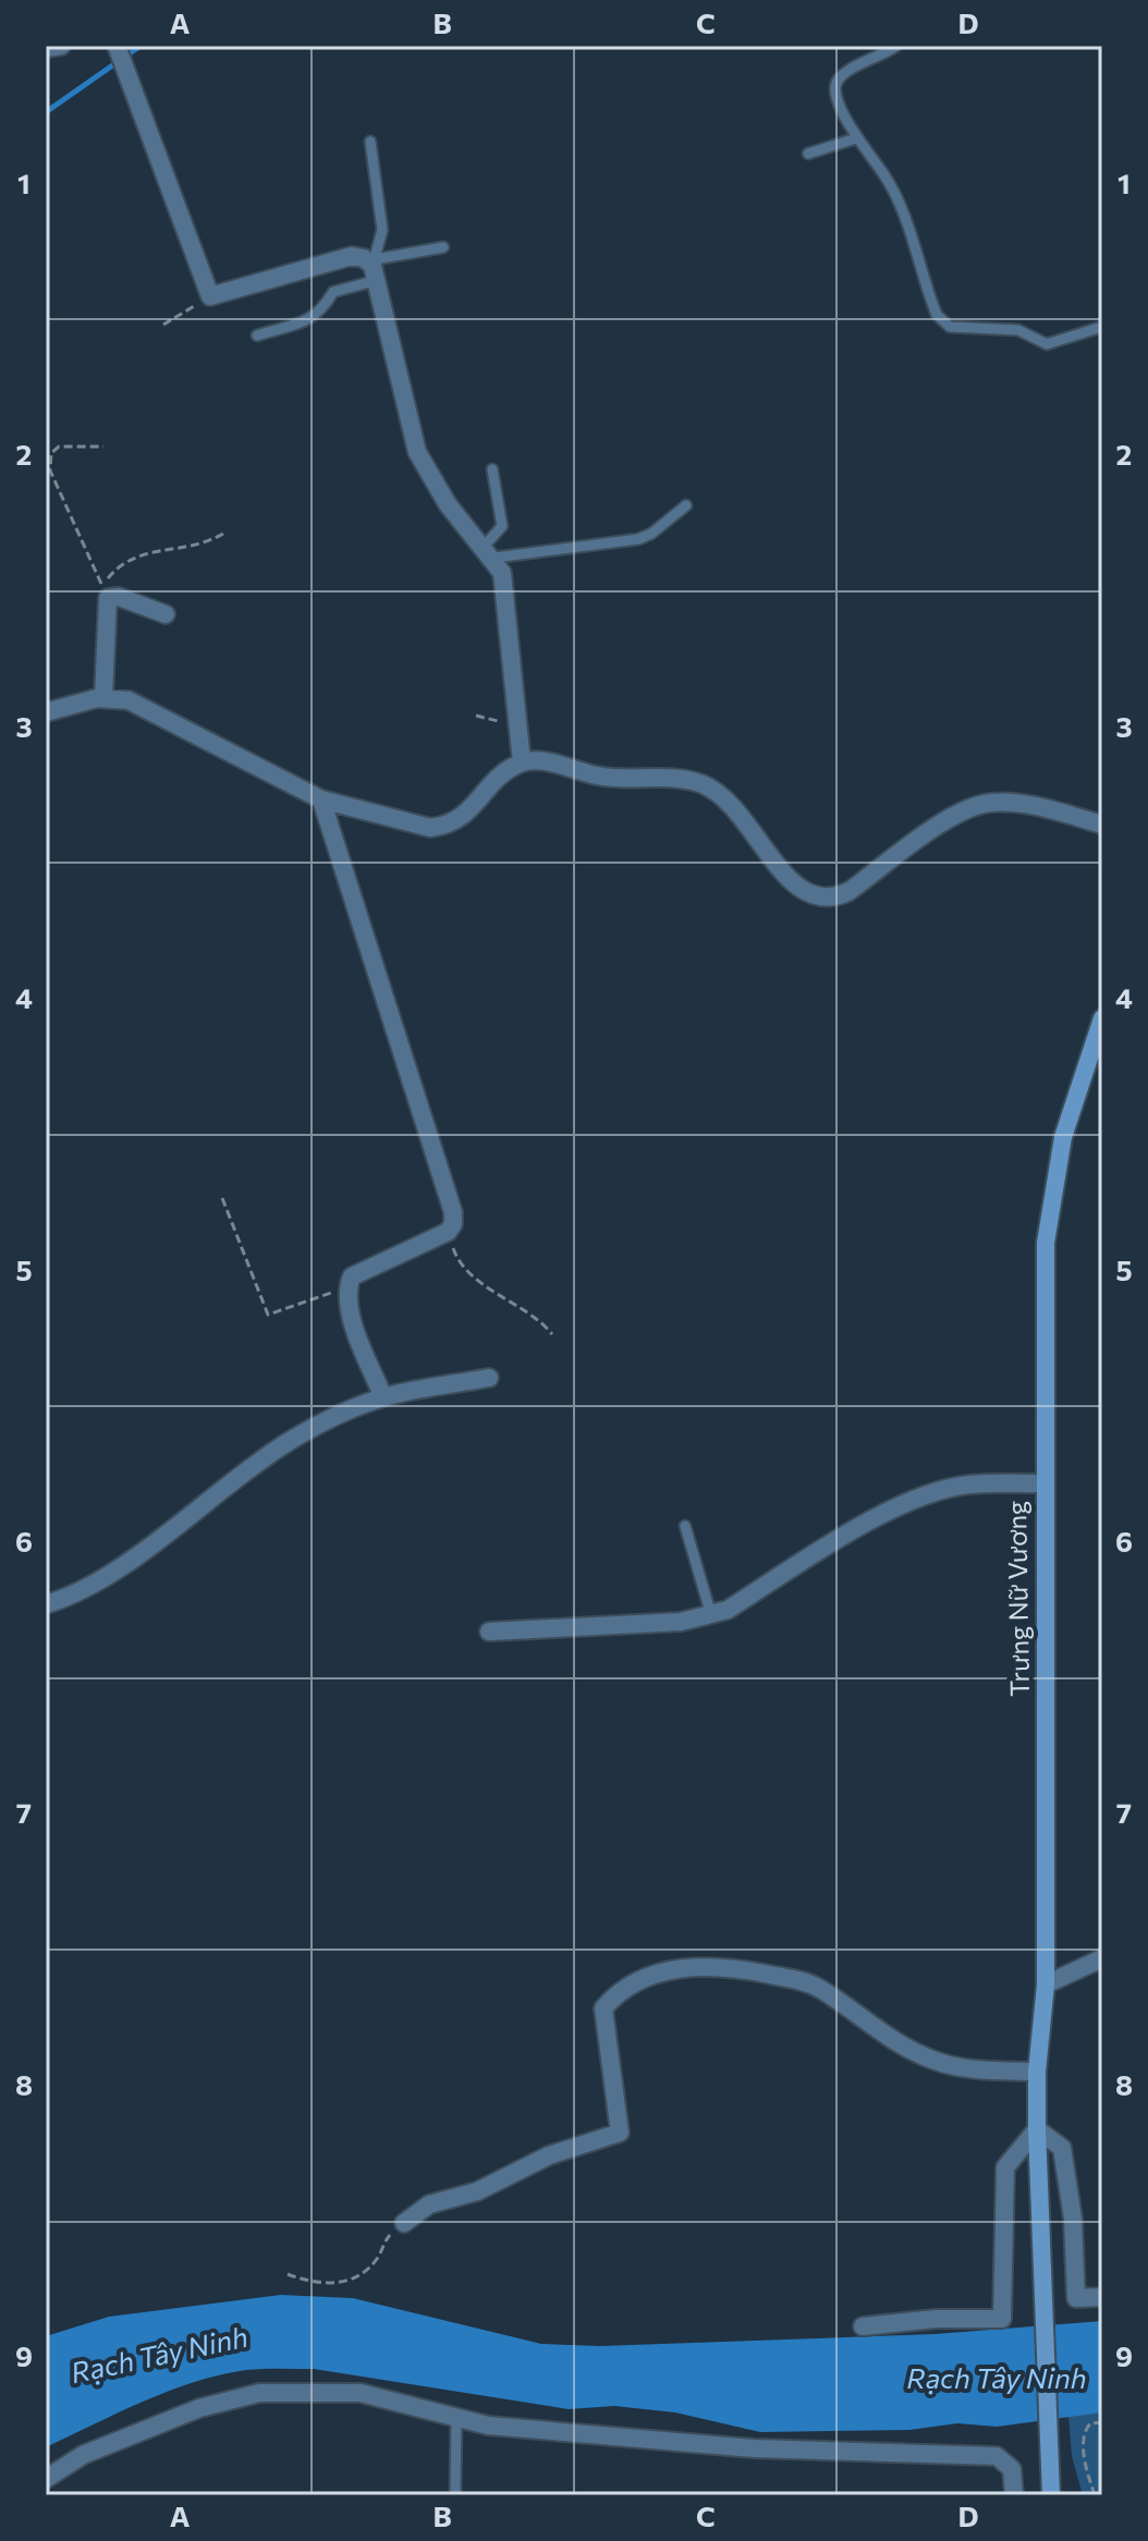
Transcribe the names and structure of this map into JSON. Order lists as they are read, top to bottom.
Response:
{
  "streets": {
    "main road": ["Trưng Nữ Vương"]
  },
  "water": ["Rạch Tây Ninh"],
  "grid": {
    "columns": [
      "A",
      "B",
      "C",
      "D"
    ],
    "rows": [
      "1",
      "2",
      "3",
      "4",
      "5",
      "6",
      "7",
      "8",
      "9"
    ]
  }
}
